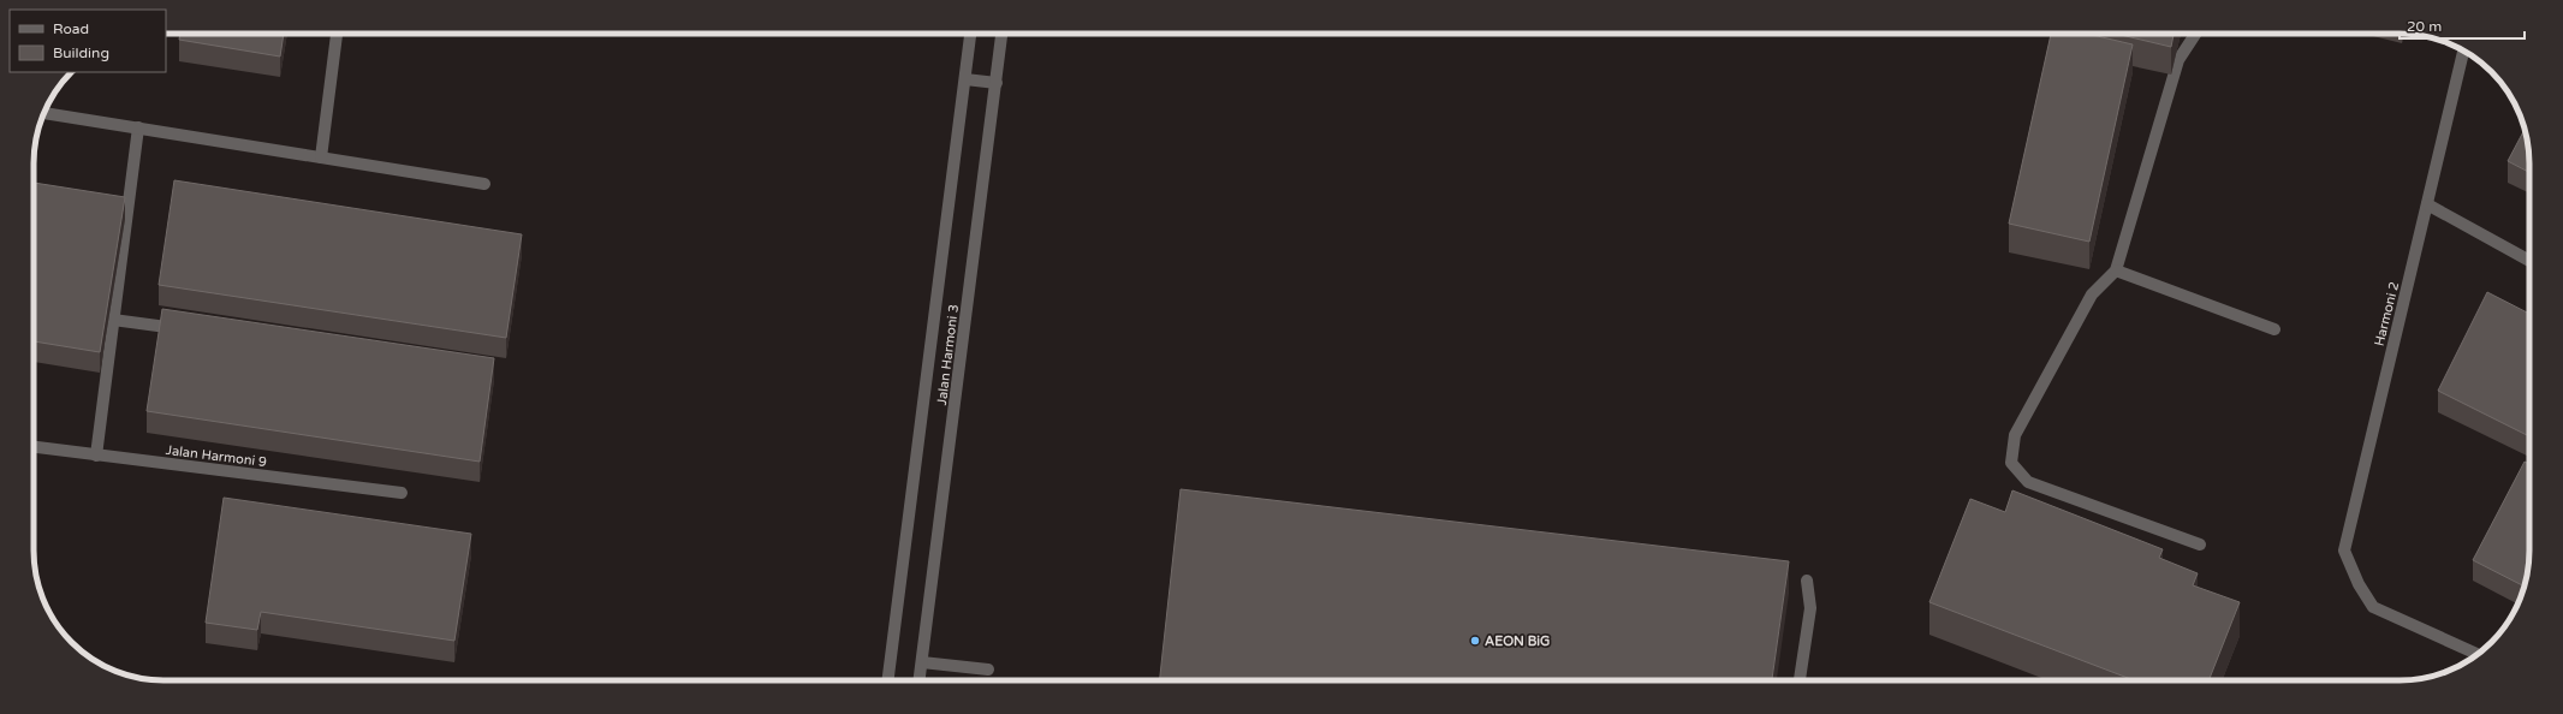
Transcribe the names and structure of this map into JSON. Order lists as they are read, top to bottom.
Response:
{
  "streets": {
    "street": ["Harmoni 2", "Jalan Harmoni 3", "Jalan Harmoni 9"]
  },
  "places": ["AEON BiG"],
  "legend": ["Road", "Building"],
  "scale_bar": "20 m"
}
